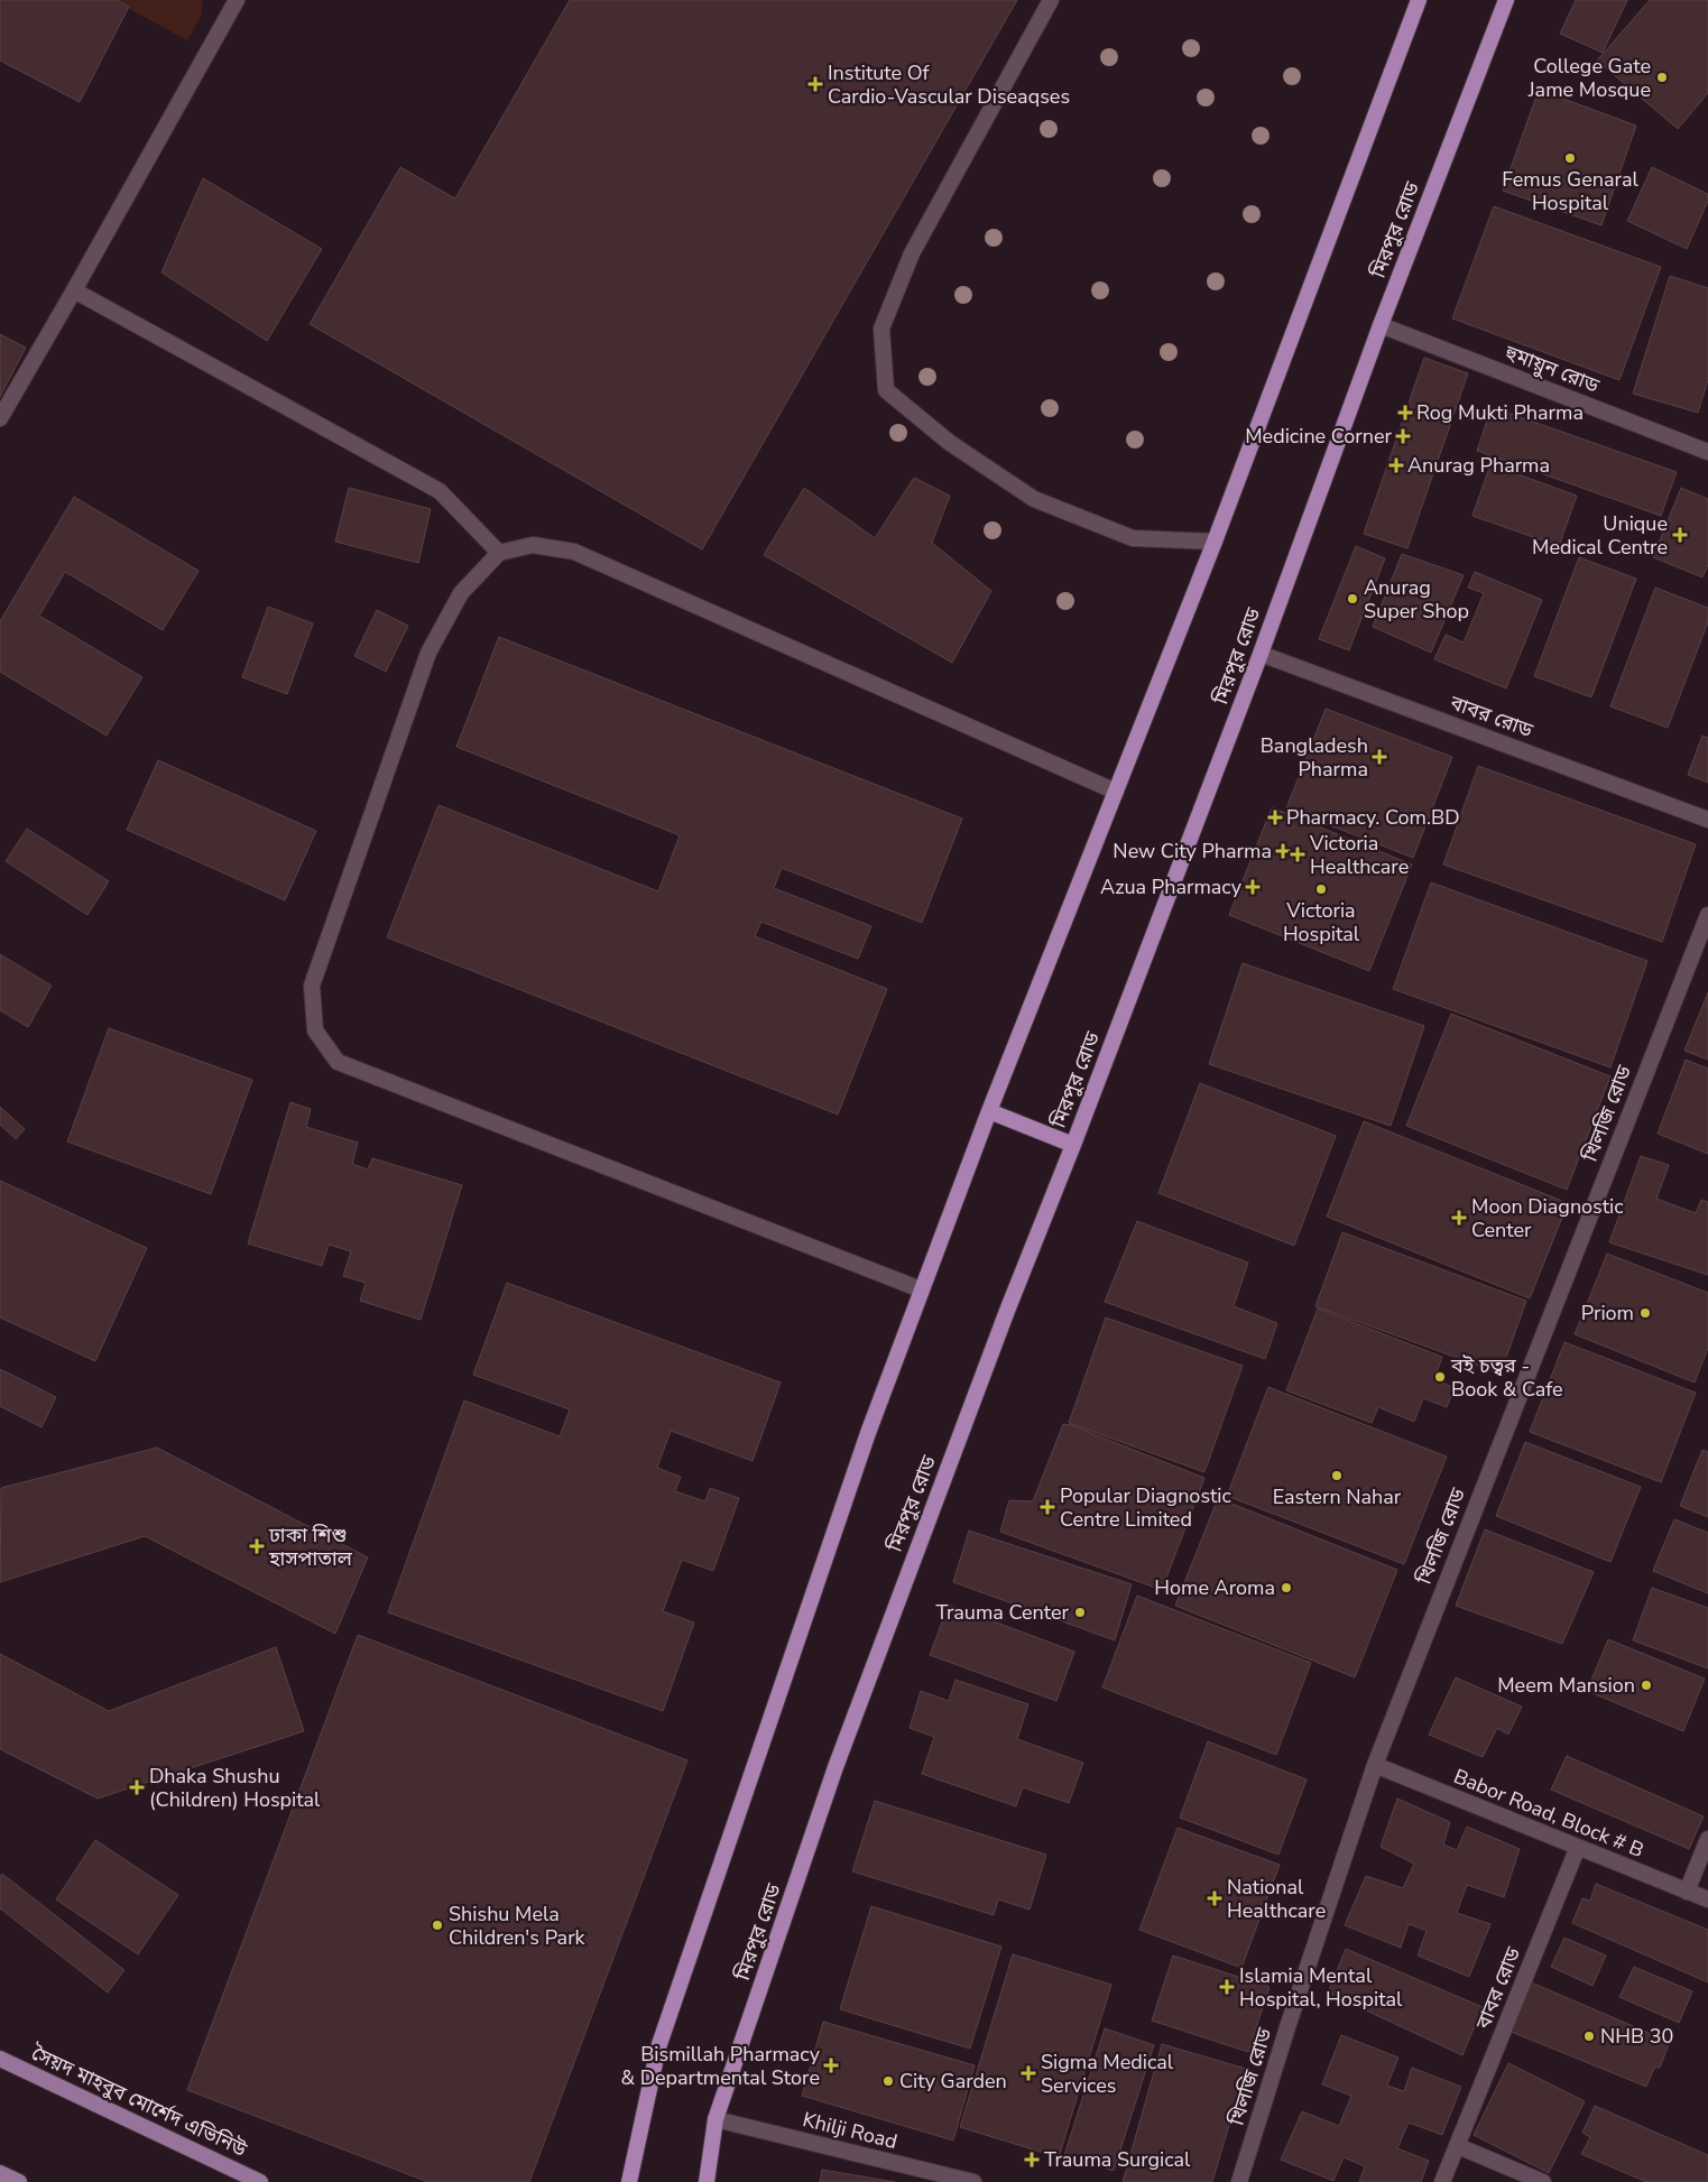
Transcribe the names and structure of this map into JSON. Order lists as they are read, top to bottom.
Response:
{
  "streets": {
    "highway": ["মিরপুর রোড"],
    "main road": ["সৈয়দ মাহবুব মোর্শেদ এভিনিউ"],
    "street": [
      "হুমায়ুন রোড",
      "বাবর রোড",
      "খিলজি রোড",
      "Babor Road, Block # B",
      "Khilji Road"
    ]
  },
  "crossings": [
    ["মিরপুর রোড", "হুমায়ুন রোড"],
    ["মিরপুর রোড", "বাবর রোড"],
    ["মিরপুর রোড", "Khilji Road"],
    ["বাবর রোড", "Babor Road, Block # B"],
    ["খিলজি রোড", "Babor Road, Block # B"]
  ],
  "places": {
    "other": [
      "College Gate Jame Mosque",
      "Femus Genaral Hospital",
      "Anurag Super Shop",
      "Victoria Hospital",
      "Priom",
      "বই চত্বর - Book & Cafe",
      "Eastern Nahar",
      "Home Aroma",
      "Trauma Center",
      "Meem Mansion",
      "Shishu Mela Children's Park",
      "NHB 30",
      "City Garden"
    ],
    "health": [
      "Institute Of Cardio-Vascular Diseaqses",
      "Rog Mukti Pharma",
      "Medicine Corner",
      "Anurag Pharma",
      "Unique Medical Centre",
      "Bangladesh Pharma",
      "Pharmacy. Com.BD",
      "New City Pharma",
      "Victoria Healthcare",
      "Azua Pharmacy",
      "Moon Diagnostic Center",
      "Popular Diagnostic Centre Limited",
      "ঢাকা শিশু হাসপাতাল",
      "Dhaka Shushu (Children) Hospital",
      "National Healthcare",
      "Islamia Mental Hospital, Hospital",
      "Bismillah Pharmacy & Departmental Store",
      "Sigma Medical Services",
      "Trauma Surgical"
    ]
  }
}
